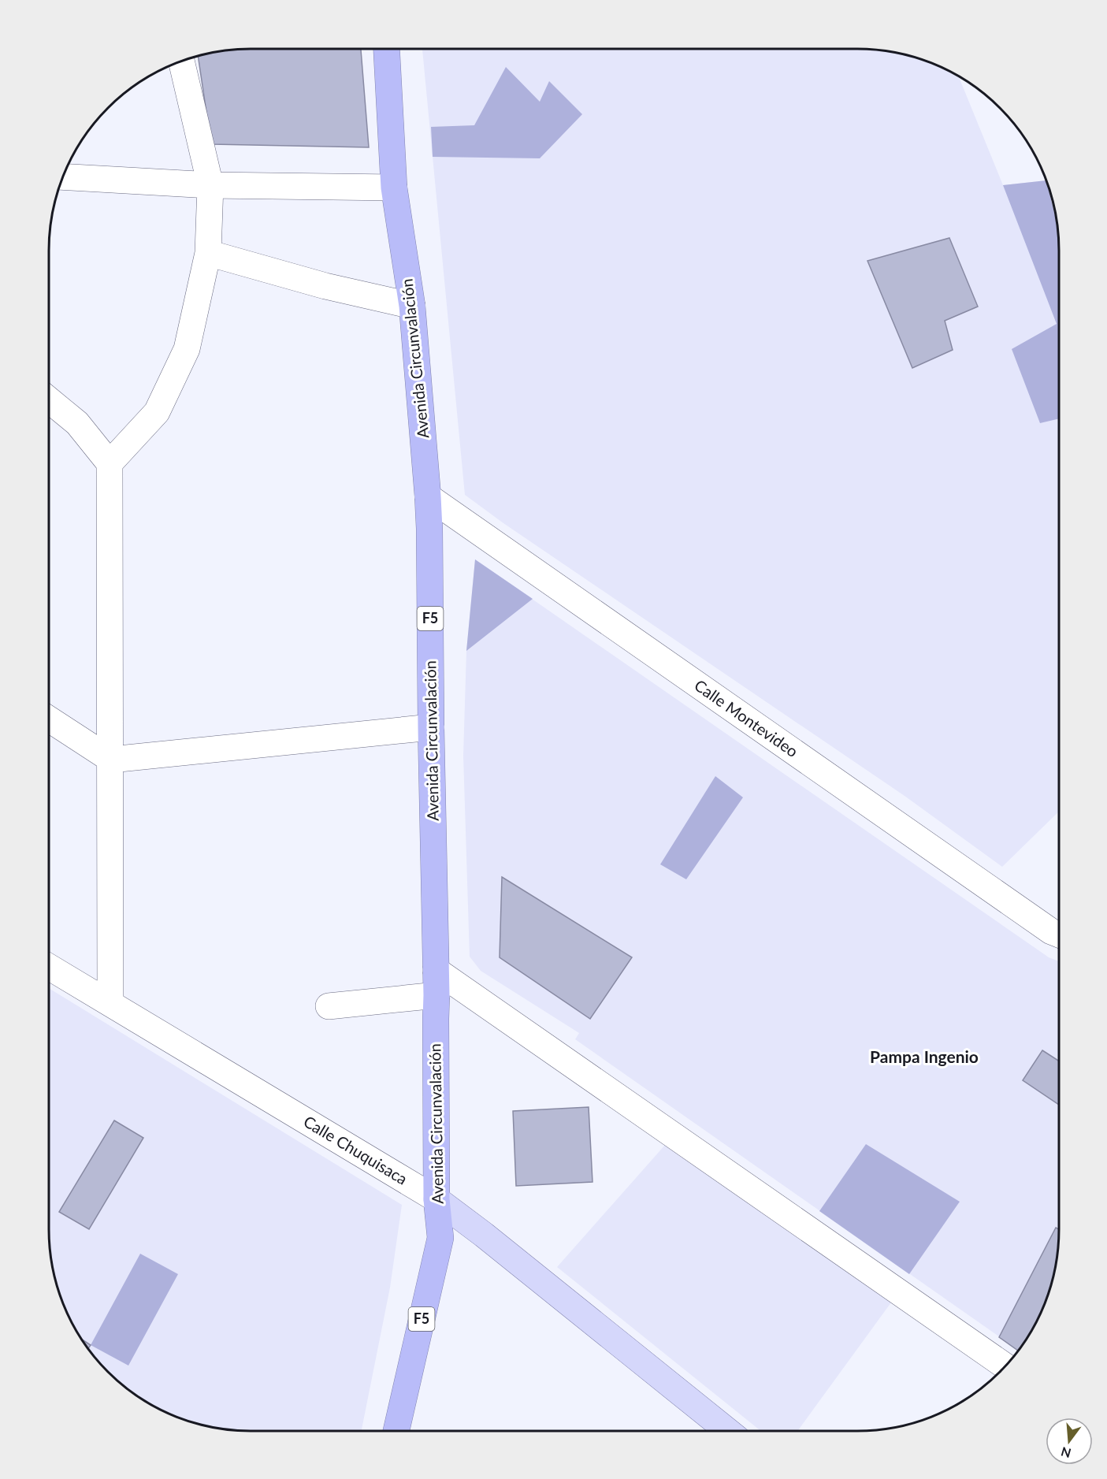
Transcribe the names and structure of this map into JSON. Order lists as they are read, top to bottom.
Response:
{
  "streets": {
    "highway": ["Avenida Circunvalación", "F5"],
    "main road": ["Calle Chuquisaca"],
    "street": ["Calle Montevideo"]
  },
  "crossings": [
    ["Avenida Circunvalación", "Calle Montevideo"],
    ["Avenida Circunvalación", "Calle Chuquisaca"]
  ],
  "districts": ["Pampa Ingenio"],
  "north": "bottom"
}
